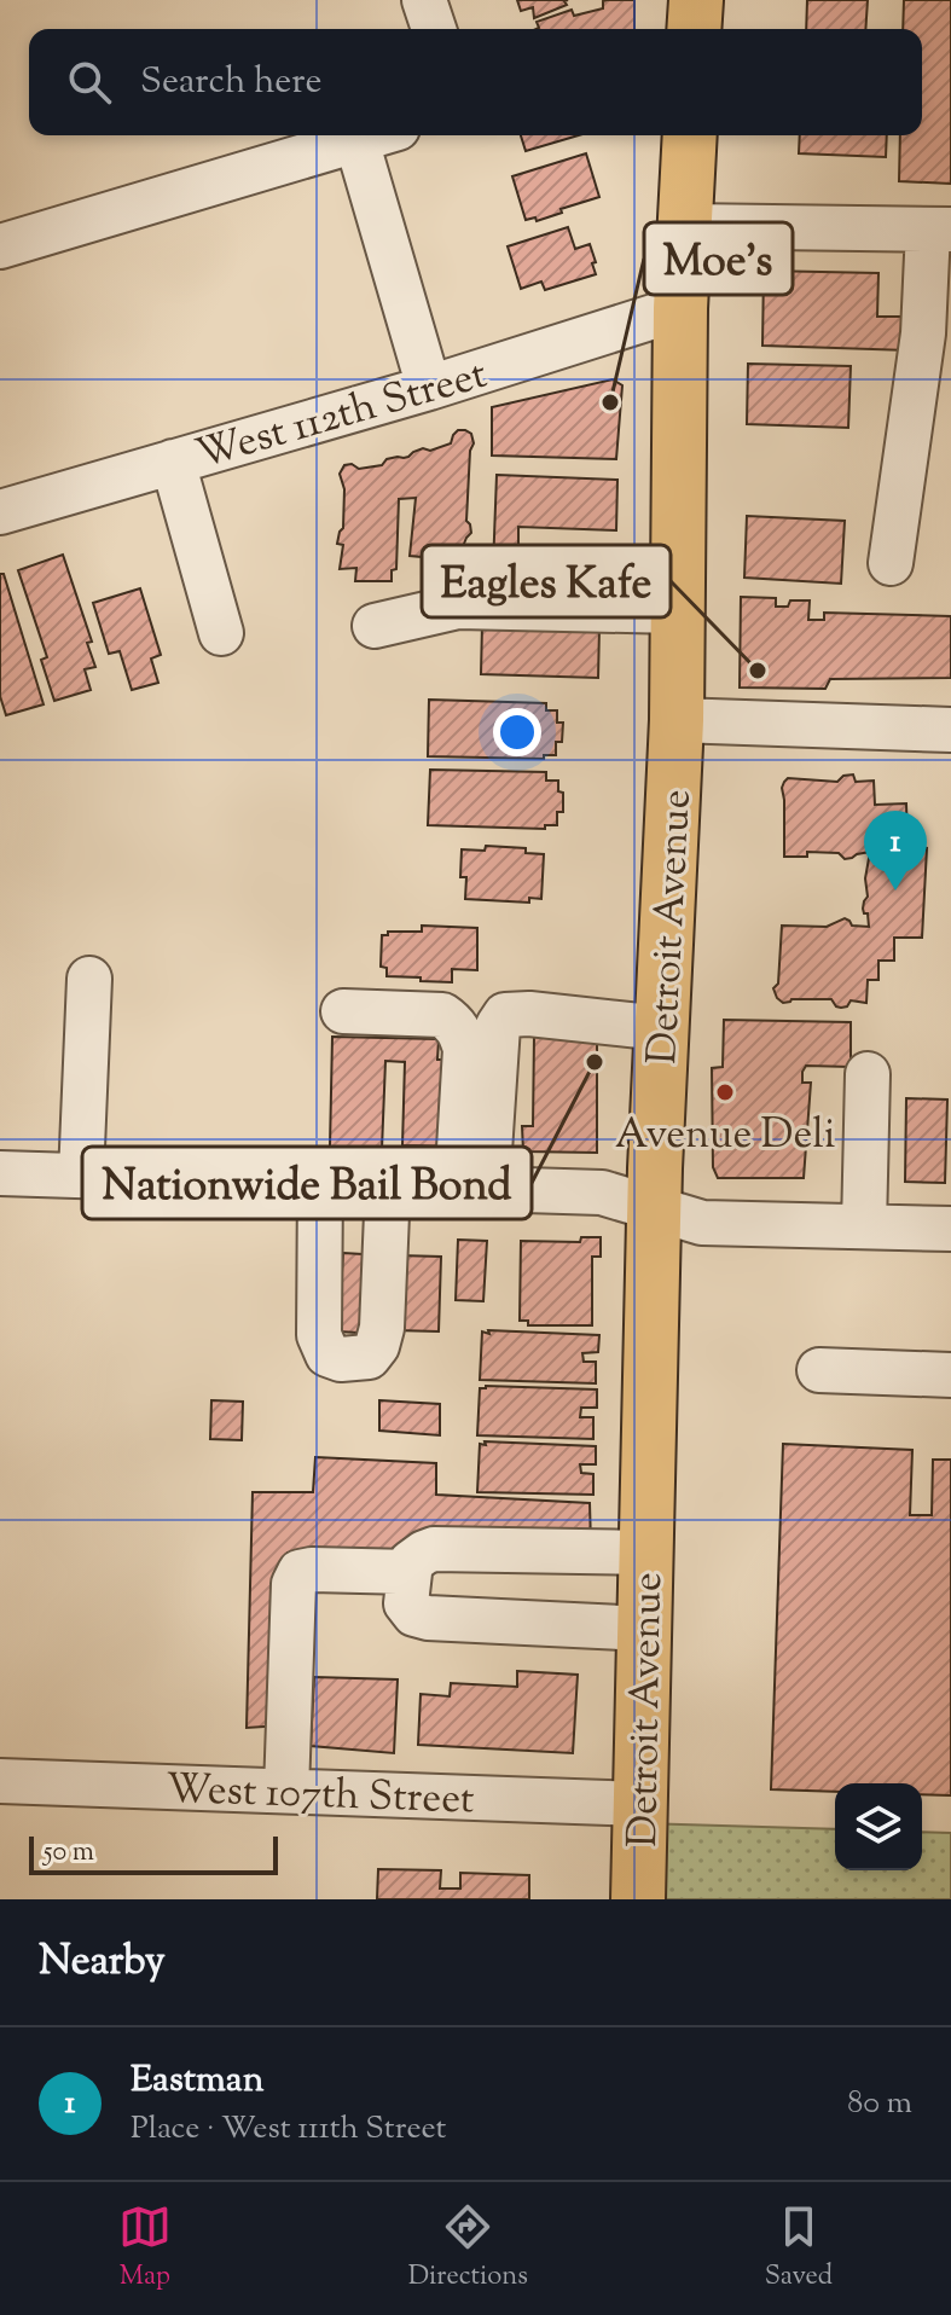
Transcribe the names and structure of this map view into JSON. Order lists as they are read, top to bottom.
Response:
{
  "streets": {
    "main road": ["Detroit Avenue"],
    "street": ["West 112th Street", "West 107th Street"]
  },
  "crossings": [
    ["West 112th Street", "Detroit Avenue"],
    ["Detroit Avenue", "West 107th Street"]
  ],
  "places": [
    "Moe's",
    "Eagles Kafe",
    "Nationwide Bail Bond",
    "Avenue Deli"
  ],
  "scale_bar": "50 m",
  "page": {
    "search": "Search here",
    "pins": "1",
    "scale": "50 m",
    "heading": "Nearby",
    "list": [
      {
        "mark": "1",
        "name": "Eastman",
        "note": "Place · West 111th Street",
        "value": "80 m"
      }
    ],
    "nav": ["Map", "Directions", "Saved"]
  }
}
